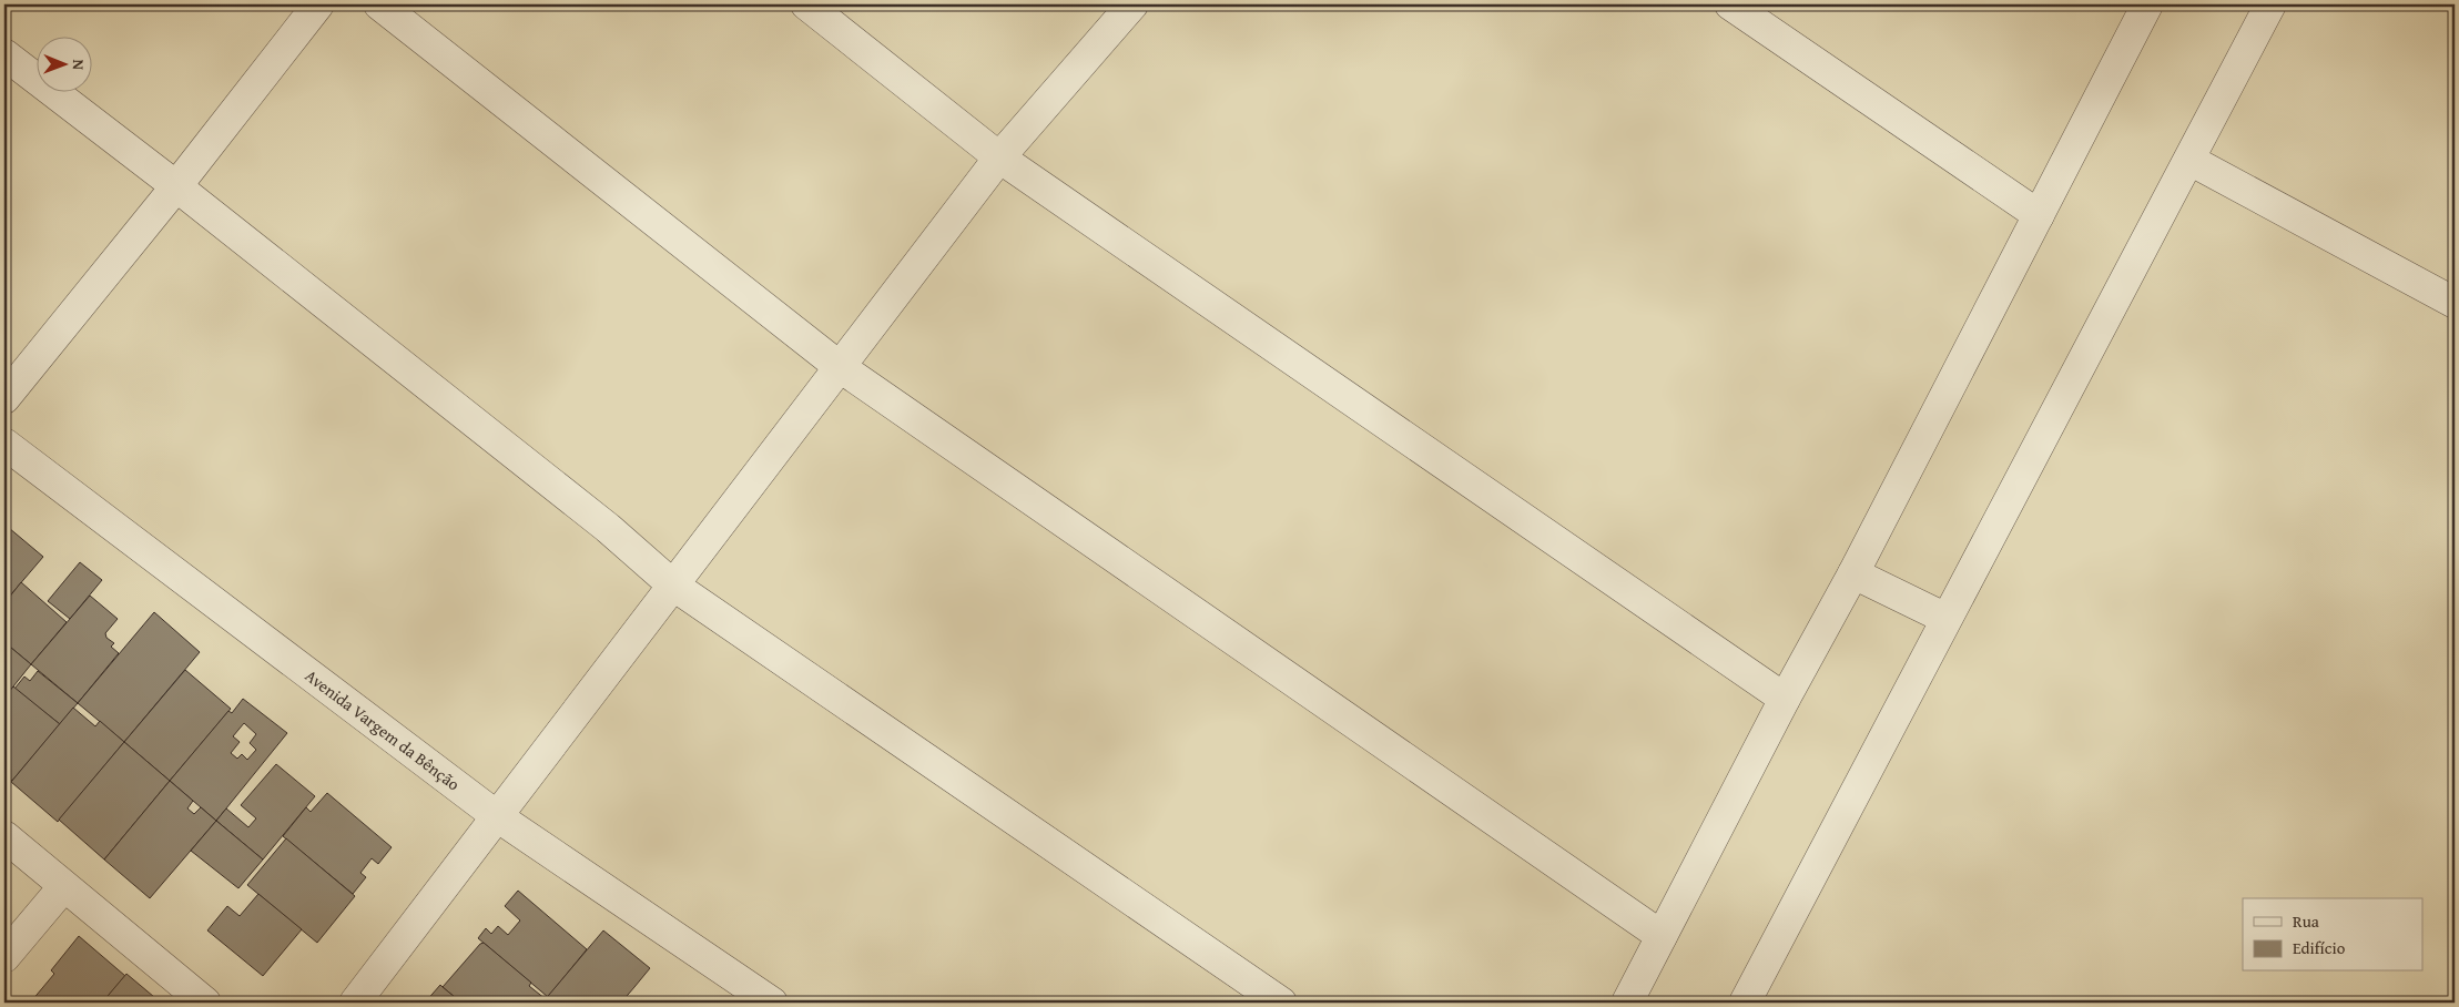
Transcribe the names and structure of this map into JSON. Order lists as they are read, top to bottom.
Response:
{
  "streets": {
    "street": ["Avenida Vargem da Bênção"]
  },
  "legend": ["Rua", "Edifício"],
  "north": "right"
}
